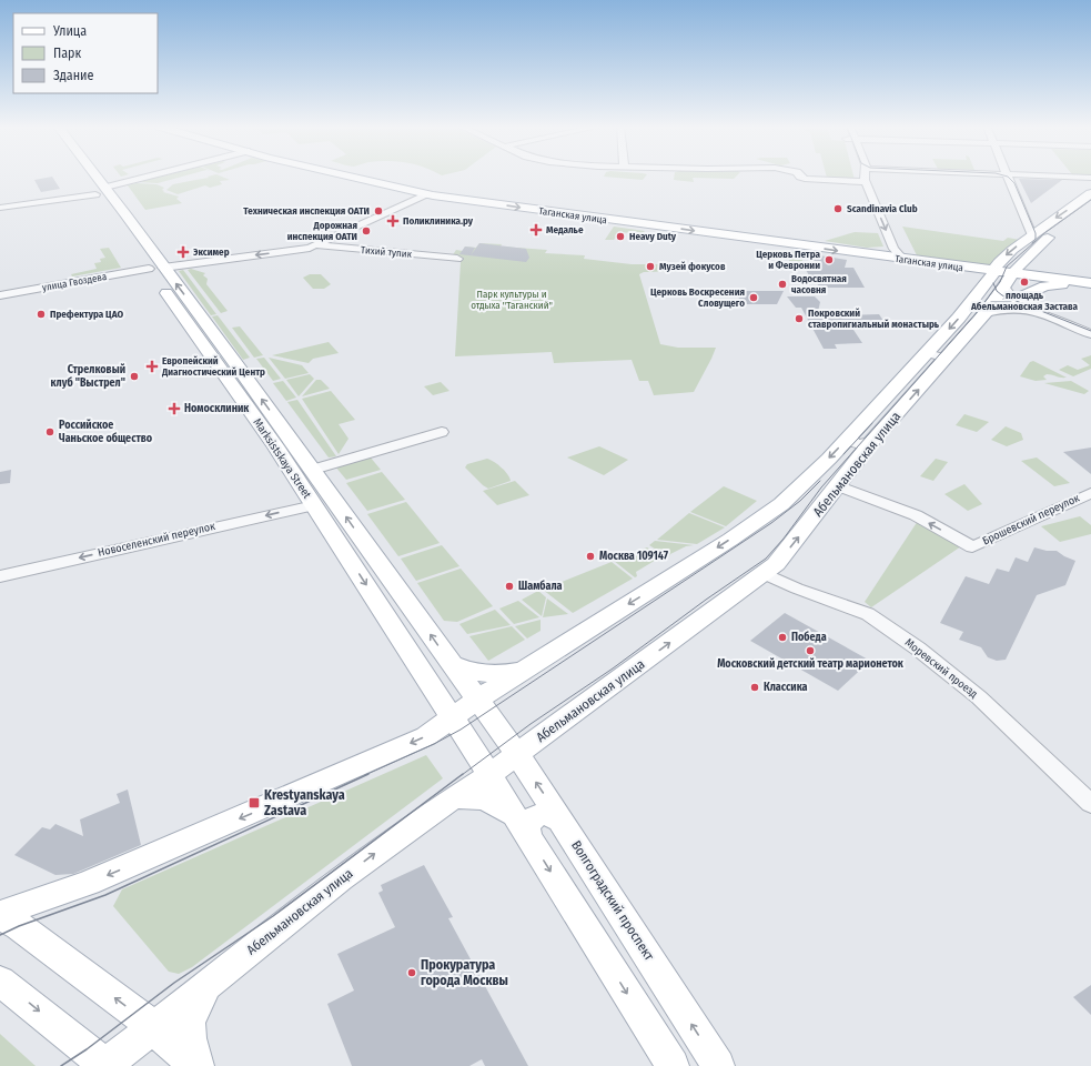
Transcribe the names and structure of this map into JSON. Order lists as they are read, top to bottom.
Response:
{
  "streets": {
    "main road": [
      "Таганская улица",
      "Marksistskaya Street",
      "Абельмановская улица",
      "Волгоградский проспект"
    ],
    "street": [
      "Тихий тупик",
      "улица Гвоздева",
      "Брошевский переулок",
      "Новоселенский переулок",
      "Моревский проезд"
    ]
  },
  "crossings": [
    ["Таганская улица", "Абельмановская улица"],
    ["Тихий тупик", "улица Гвоздева"],
    ["улица Гвоздева", "Marksistskaya Street"],
    ["Marksistskaya Street", "Абельмановская улица"],
    ["Marksistskaya Street", "Новоселенский переулок"],
    ["Marksistskaya Street", "Волгоградский проспект"],
    ["Абельмановская улица", "Брошевский переулок"],
    ["Абельмановская улица", "Моревский проезд"],
    ["Абельмановская улица", "Волгоградский проспект"]
  ],
  "one_way": [
    "Таганская улица",
    "улица Гвоздева",
    "Брошевский переулок",
    "Новоселенский переулок"
  ],
  "parks": ["Парк культуры и отдыха \"Таганский\""],
  "places": {
    "other": [
      "Scandinavia Club",
      "Техническая инспекция ОАТИ",
      "Дорожная инспекция ОАТИ",
      "Heavy Duty",
      "Церковь Петра и Февронии",
      "Музей фокусов",
      "площадь Абельмановская Застава",
      "Водосвятная часовня",
      "Церковь Воскресения Словущего",
      "Префектура ЦАО",
      "Покровский ставропигиальный монастырь",
      "Стрелковый клуб \"Выстрел\"",
      "Российское Чаньское общество",
      "Москва 109147",
      "Шамбала",
      "Победа",
      "Московский детский театр марионеток",
      "Классика",
      "Прокуратура города Москвы"
    ],
    "health": [
      "Поликлиника.ру",
      "Медалье",
      "Эксимер",
      "Европейский Диагностический Центр",
      "Номосклиник"
    ],
    "transit": ["Krestyanskaya Zastava"]
  },
  "legend": ["Улица", "Парк", "Здание"]
}
